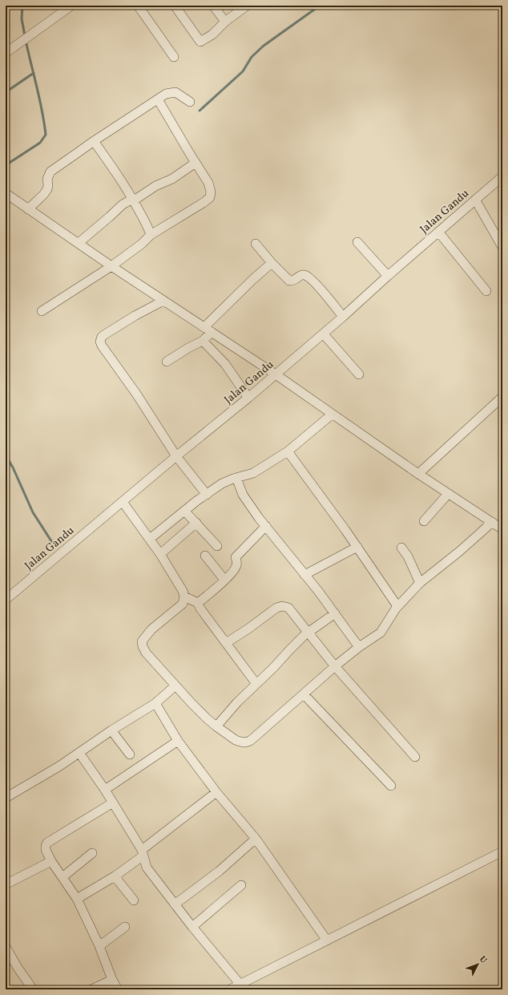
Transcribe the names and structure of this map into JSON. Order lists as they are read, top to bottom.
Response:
{
  "streets": {
    "street": ["Jalan Gandu"]
  },
  "north": "top right"
}
